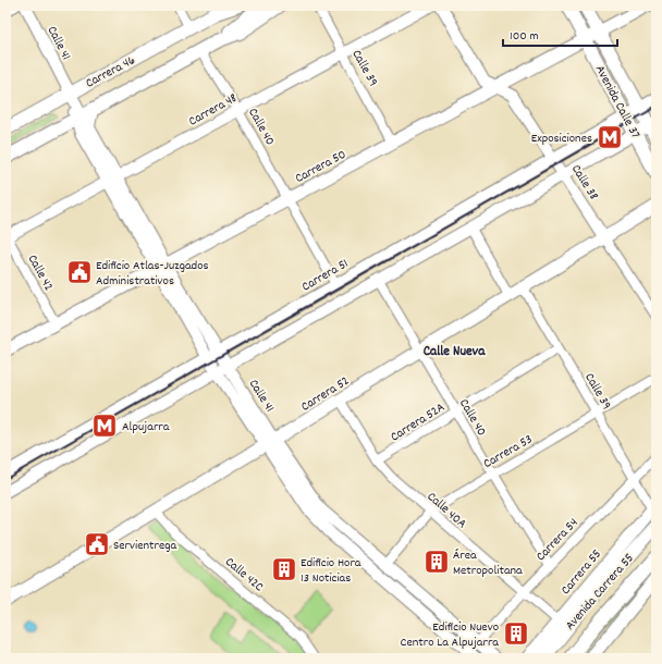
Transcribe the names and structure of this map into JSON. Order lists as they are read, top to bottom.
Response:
{
  "streets": {
    "main road": [
      "Carrera 46",
      "Avenida Calle 37",
      "Carrera 50",
      "Carrera 52",
      "Carrera 55",
      "Avenida Carrera 55"
    ],
    "street": [
      "Calle 41",
      "Calle 39",
      "Carrera 48",
      "Calle 40",
      "Calle 38",
      "Calle 42",
      "Carrera 51",
      "Carrera 52A",
      "Carrera 53",
      "Calle 40A",
      "Carrera 54",
      "Calle 42C"
    ]
  },
  "crossings": [
    ["Calle 41", "Carrera 46"],
    ["Calle 41", "Carrera 48"],
    ["Calle 41", "Carrera 50"],
    ["Calle 41", "Carrera 51"],
    ["Calle 41", "Carrera 52"],
    ["Calle 41", "Carrera 53"],
    ["Calle 41", "Carrera 54"],
    ["Calle 39", "Carrera 48"],
    ["Calle 39", "Carrera 50"],
    ["Calle 39", "Carrera 52"],
    ["Calle 39", "Carrera 52A"],
    ["Calle 39", "Carrera 53"],
    ["Calle 39", "Carrera 54"],
    ["Calle 39", "Carrera 55"],
    ["Carrera 46", "Calle 40"],
    ["Avenida Calle 37", "Carrera 50"],
    ["Avenida Calle 37", "Carrera 51"],
    ["Carrera 48", "Calle 40"],
    ["Carrera 48", "Calle 42"],
    ["Calle 40", "Carrera 50"],
    ["Calle 40", "Carrera 51"],
    ["Calle 40", "Carrera 52"],
    ["Calle 40", "Carrera 52A"],
    ["Calle 40", "Carrera 53"],
    ["Calle 40", "Carrera 54"],
    ["Carrera 50", "Calle 38"],
    ["Carrera 50", "Calle 42"],
    ["Calle 38", "Carrera 51"],
    ["Calle 38", "Carrera 52"],
    ["Carrera 52", "Calle 40A"],
    ["Carrera 52", "Calle 42C"],
    ["Carrera 52A", "Calle 40A"],
    ["Carrera 53", "Calle 40A"],
    ["Calle 40A", "Carrera 54"],
    ["Calle 40A", "Carrera 55"],
    ["Calle 40A", "Avenida Carrera 55"],
    ["Carrera 55", "Avenida Carrera 55"]
  ],
  "districts": ["Calle Nueva"],
  "places": {
    "metro station": ["Exposiciones", "Alpujarra"],
    "public building": ["Edificio Atlas-Juzgados Administrativos", "Servientrega"],
    "building": ["Área Metropolitana", "Edificio Hora 13 Noticias", "Edificio Nuevo Centro La Alpujarra"]
  },
  "scale_bar": "100 m"
}
